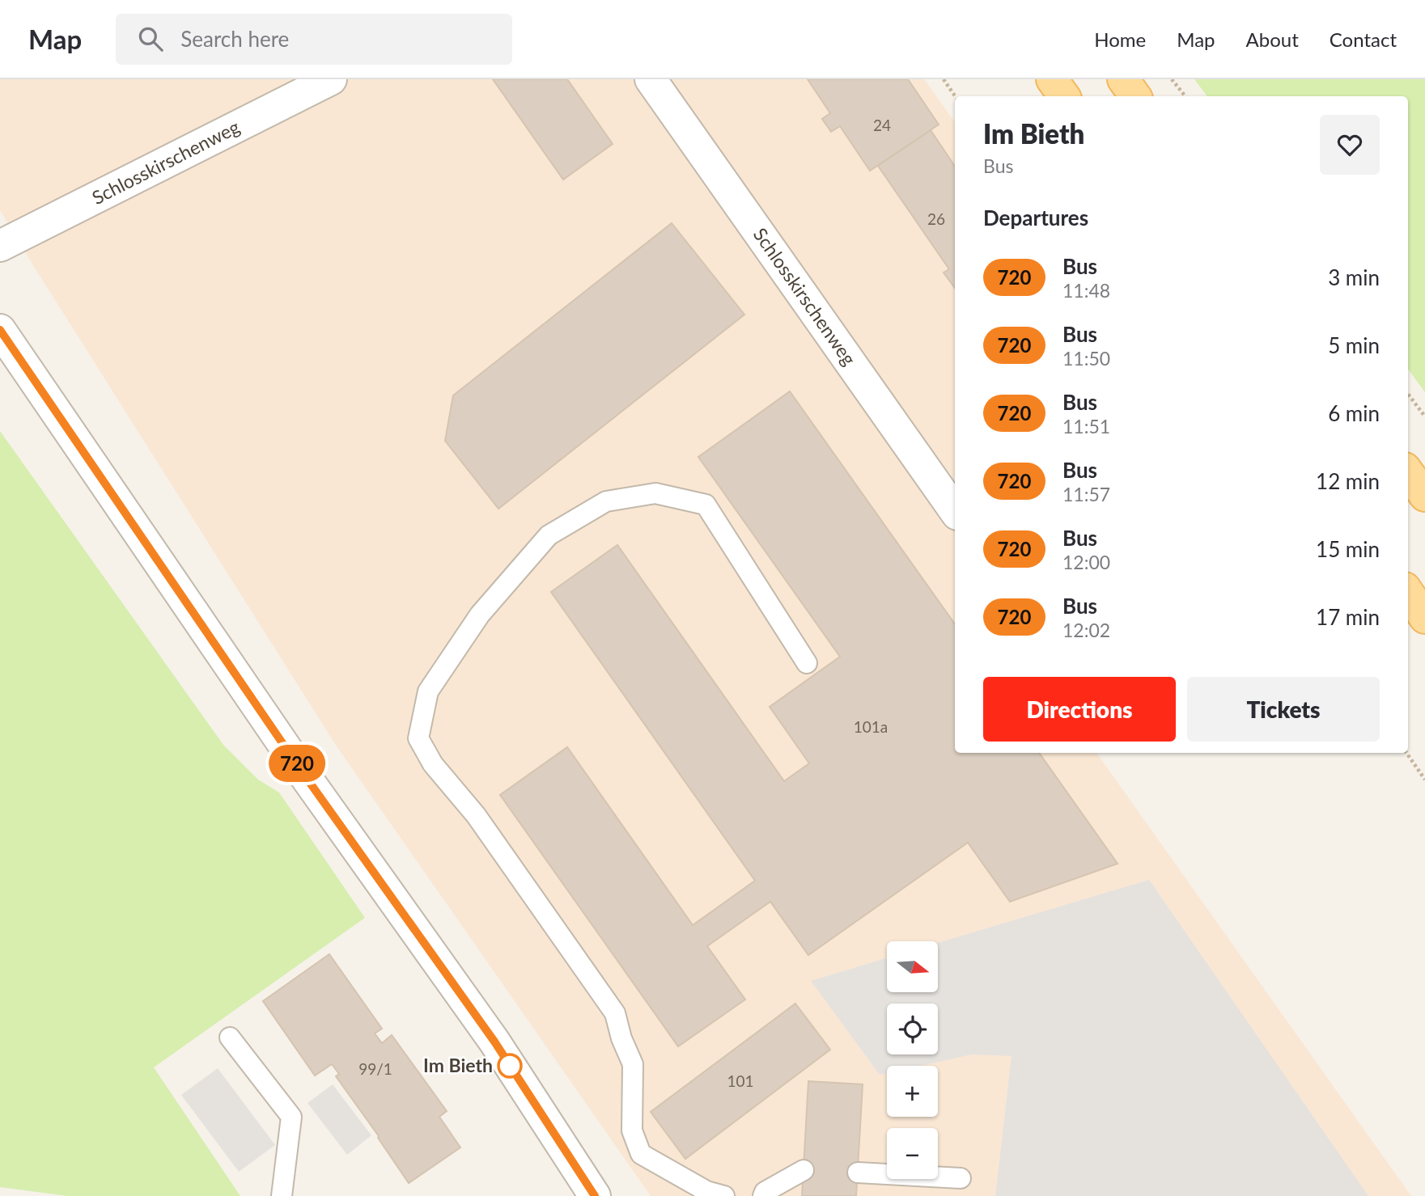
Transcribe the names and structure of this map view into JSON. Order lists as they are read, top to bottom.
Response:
{
  "streets": {
    "street": ["Schlosskirschenweg"]
  },
  "places": ["Im Bieth"],
  "lines": ["bus line 720"],
  "house_numbers": [
    "24",
    "26",
    "101a",
    "99/1",
    "101"
  ],
  "north": "right",
  "page": {
    "header": "Map",
    "search": "Search here",
    "nav": [
      "Home",
      "Map",
      "About",
      "Contact"
    ],
    "on_map": "720",
    "heading": [
      ["Im Bieth", "Bus"],
      "Departures"
    ],
    "list": [
      {
        "mark": "720",
        "name": "Bus",
        "note": "11:48",
        "value": "3 min"
      },
      {
        "mark": "720",
        "name": "Bus",
        "note": "11:50",
        "value": "5 min"
      },
      {
        "mark": "720",
        "name": "Bus",
        "note": "11:51",
        "value": "6 min"
      },
      {
        "mark": "720",
        "name": "Bus",
        "note": "11:57",
        "value": "12 min"
      },
      {
        "mark": "720",
        "name": "Bus",
        "note": "12:00",
        "value": "15 min"
      },
      {
        "mark": "720",
        "name": "Bus",
        "note": "12:02",
        "value": "17 min"
      }
    ],
    "buttons": ["Directions", "Tickets"],
    "map_buttons": ["+", "−"]
  }
}
